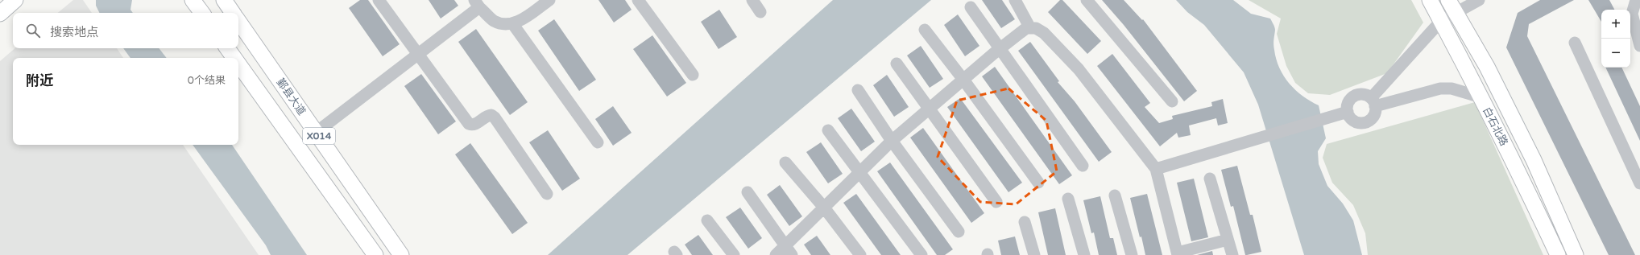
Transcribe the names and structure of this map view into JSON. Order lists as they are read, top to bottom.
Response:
{
  "streets": {
    "main road": ["鄞县大道", "白石北路", "X014"]
  },
  "page": {
    "map_buttons": ["+", "−"],
    "search": "搜索地点",
    "heading": ["附近", "0个结果"]
  }
}
